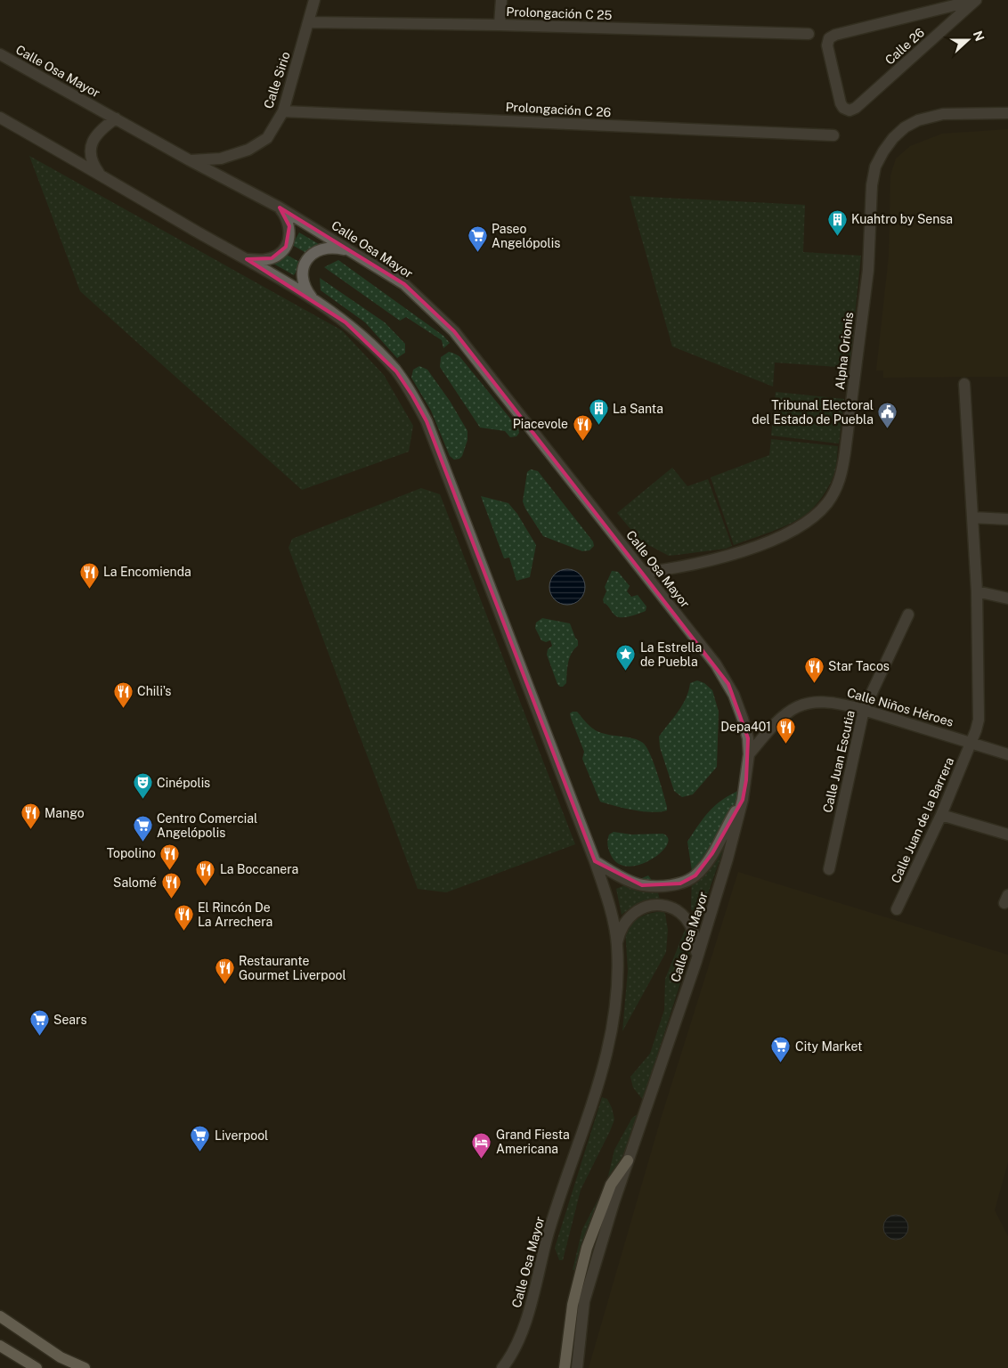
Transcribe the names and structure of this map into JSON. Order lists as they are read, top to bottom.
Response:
{
  "streets": {
    "street": [
      "Prolongación C 25",
      "Calle 26",
      "Calle Osa Mayor",
      "Calle Sirio",
      "Prolongación C 26",
      "Alpha Orionis",
      "Calle Niños Héroes",
      "Calle Juan Escutia",
      "Calle Juan de la Barrera"
    ]
  },
  "crossings": [
    ["Prolongación C 25", "Calle Sirio"],
    ["Calle Osa Mayor", "Calle Sirio"],
    ["Calle Osa Mayor", "Alpha Orionis"],
    ["Calle Osa Mayor", "Calle Niños Héroes"],
    ["Calle Sirio", "Prolongación C 26"],
    ["Calle Niños Héroes", "Calle Juan Escutia"],
    ["Calle Niños Héroes", "Calle Juan de la Barrera"]
  ],
  "places": {
    "building": ["Kuahtro by Sensa", "La Santa"],
    "supermarket": [
      "Paseo Angelópolis",
      "Centro Comercial Angelópolis",
      "Sears",
      "City Market",
      "Liverpool"
    ],
    "public building": ["Tribunal Electoral del Estado de Puebla"],
    "restaurant": [
      "Piacevole",
      "La Encomienda",
      "Star Tacos",
      "Chili's",
      "Depa401",
      "Mango",
      "Topolino",
      "La Boccanera",
      "Salomé",
      "El Rincón De La Arrechera",
      "Restaurante Gourmet Liverpool"
    ],
    "place": ["La Estrella de Puebla"],
    "theatre": ["Cinépolis"],
    "hotel": ["Grand Fiesta Americana"]
  },
  "north": "right"
}
